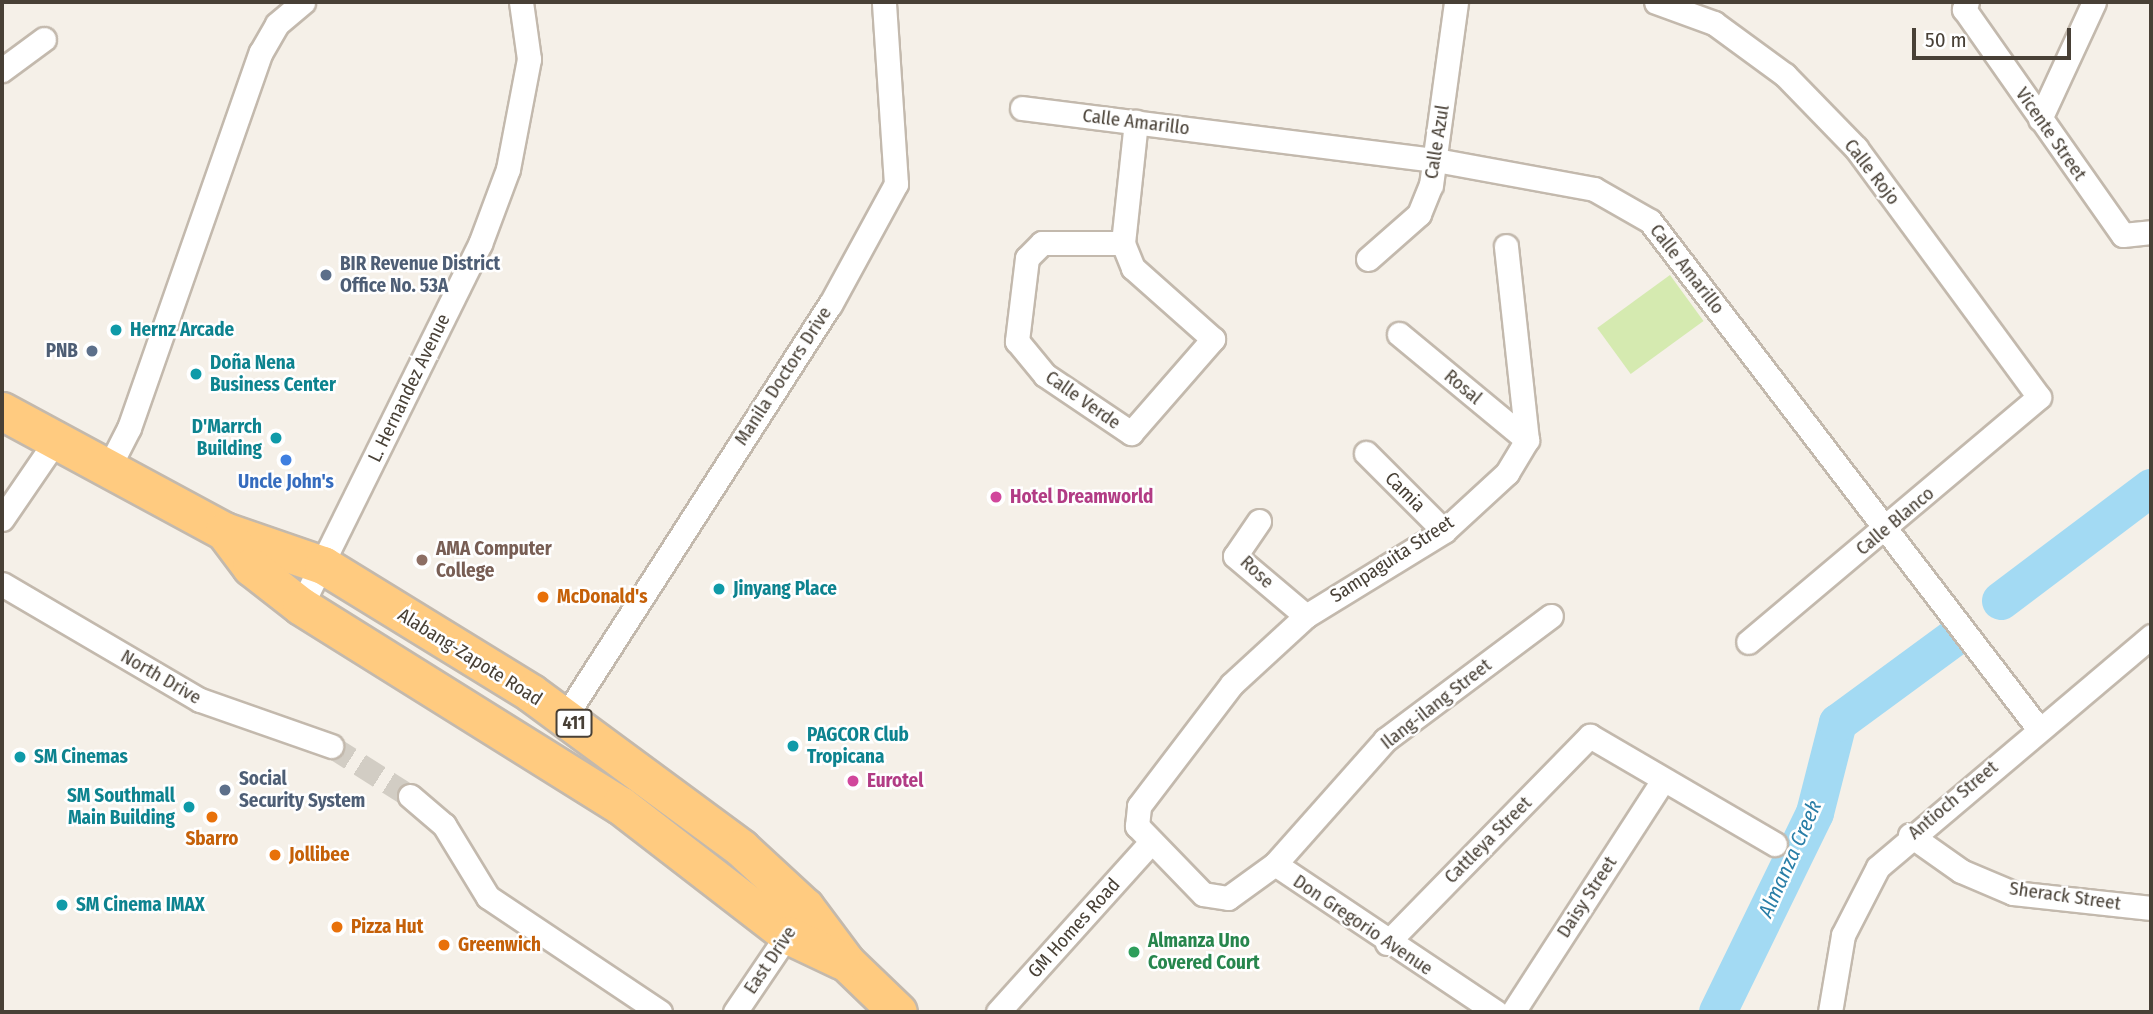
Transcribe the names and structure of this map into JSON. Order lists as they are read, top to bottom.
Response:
{
  "streets": {
    "highway": ["Alabang-Zapote Road", "411"],
    "street": [
      "Calle Amarillo",
      "Vicente Street",
      "Calle Azul",
      "Calle Rojo",
      "Manila Doctors Drive",
      "Rosal",
      "L. Hernandez Avenue",
      "Calle Verde",
      "Camia",
      "Calle Blanco",
      "Sampaguita Street",
      "Rose",
      "North Drive",
      "Ilang-ilang Street",
      "Antioch Street",
      "Cattleya Street",
      "Sherack Street",
      "Daisy Street",
      "Don Gregorio Avenue",
      "GM Homes Road",
      "East Drive"
    ]
  },
  "crossings": [
    ["Calle Amarillo", "Calle Azul"],
    ["Calle Amarillo", "Calle Blanco"],
    ["Calle Amarillo", "Antioch Street"],
    ["Calle Rojo", "Calle Blanco"],
    ["Manila Doctors Drive", "Alabang-Zapote Road"],
    ["Rosal", "Sampaguita Street"],
    ["L. Hernandez Avenue", "Alabang-Zapote Road"],
    ["Camia", "Sampaguita Street"],
    ["Sampaguita Street", "Rose"],
    ["Sampaguita Street", "Don Gregorio Avenue"],
    ["Sampaguita Street", "GM Homes Road"],
    ["Alabang-Zapote Road", "East Drive"],
    ["Ilang-ilang Street", "Don Gregorio Avenue"],
    ["Antioch Street", "Sherack Street"],
    ["Cattleya Street", "Daisy Street"],
    ["Cattleya Street", "Don Gregorio Avenue"],
    ["Don Gregorio Avenue", "GM Homes Road"]
  ],
  "water": ["Almanza Creek"],
  "places": [
    "BIR Revenue District Office No. 53A",
    "Hernz Arcade",
    "PNB",
    "Doña Nena Business Center",
    "D'Marrch Building",
    "Uncle John's",
    "Hotel Dreamworld",
    "AMA Computer College",
    "Jinyang Place",
    "McDonald's",
    "PAGCOR Club Tropicana",
    "SM Cinemas",
    "Eurotel",
    "Social Security System",
    "SM Southmall Main Building",
    "Sbarro",
    "Jollibee",
    "SM Cinema IMAX",
    "Pizza Hut",
    "Greenwich",
    "Almanza Uno Covered Court"
  ],
  "scale_bar": "50 m"
}
